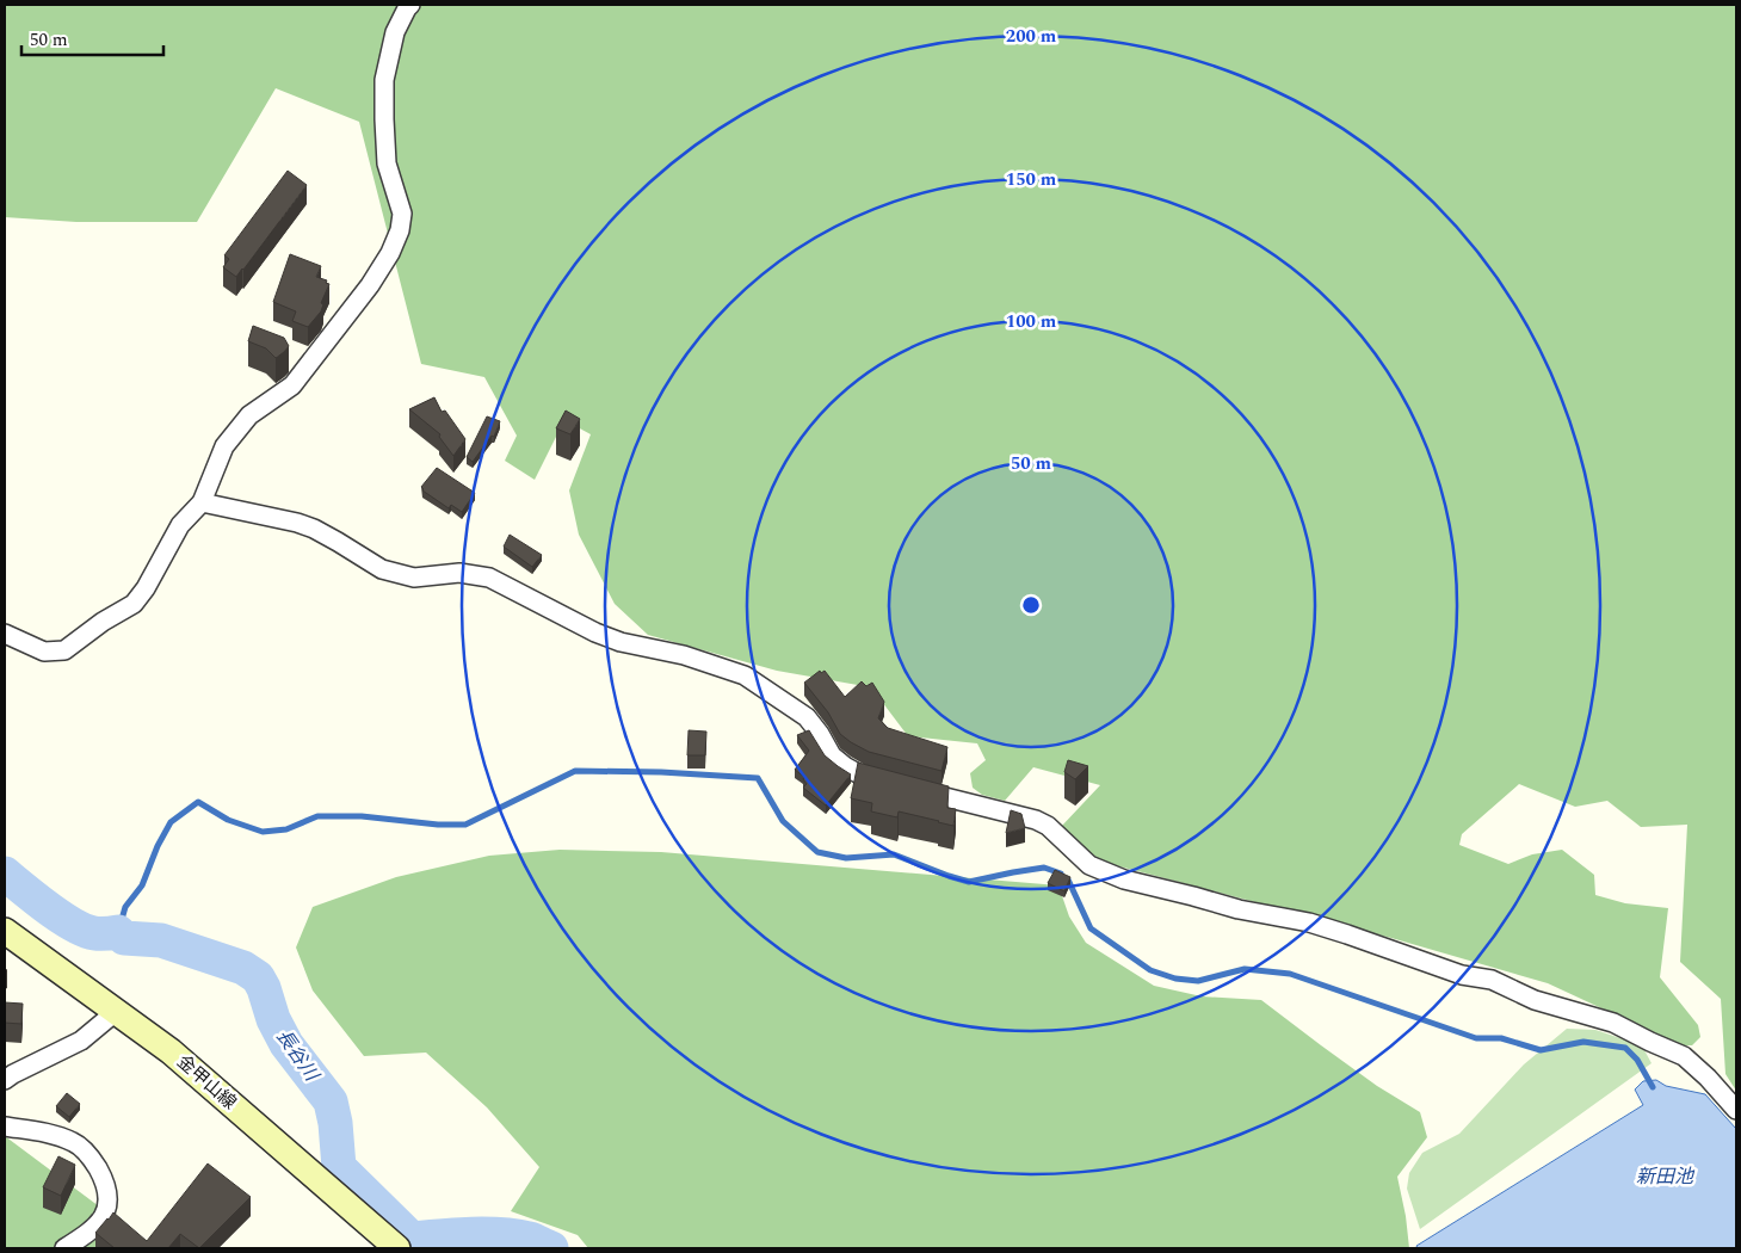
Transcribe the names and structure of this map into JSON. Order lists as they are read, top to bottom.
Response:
{
  "streets": {
    "main road": ["金甲山線"]
  },
  "water": ["長谷川", "新田池"],
  "scale_bar": "50 m",
  "rings": [
    "200 m",
    "150 m",
    "100 m",
    "50 m"
  ]
}
